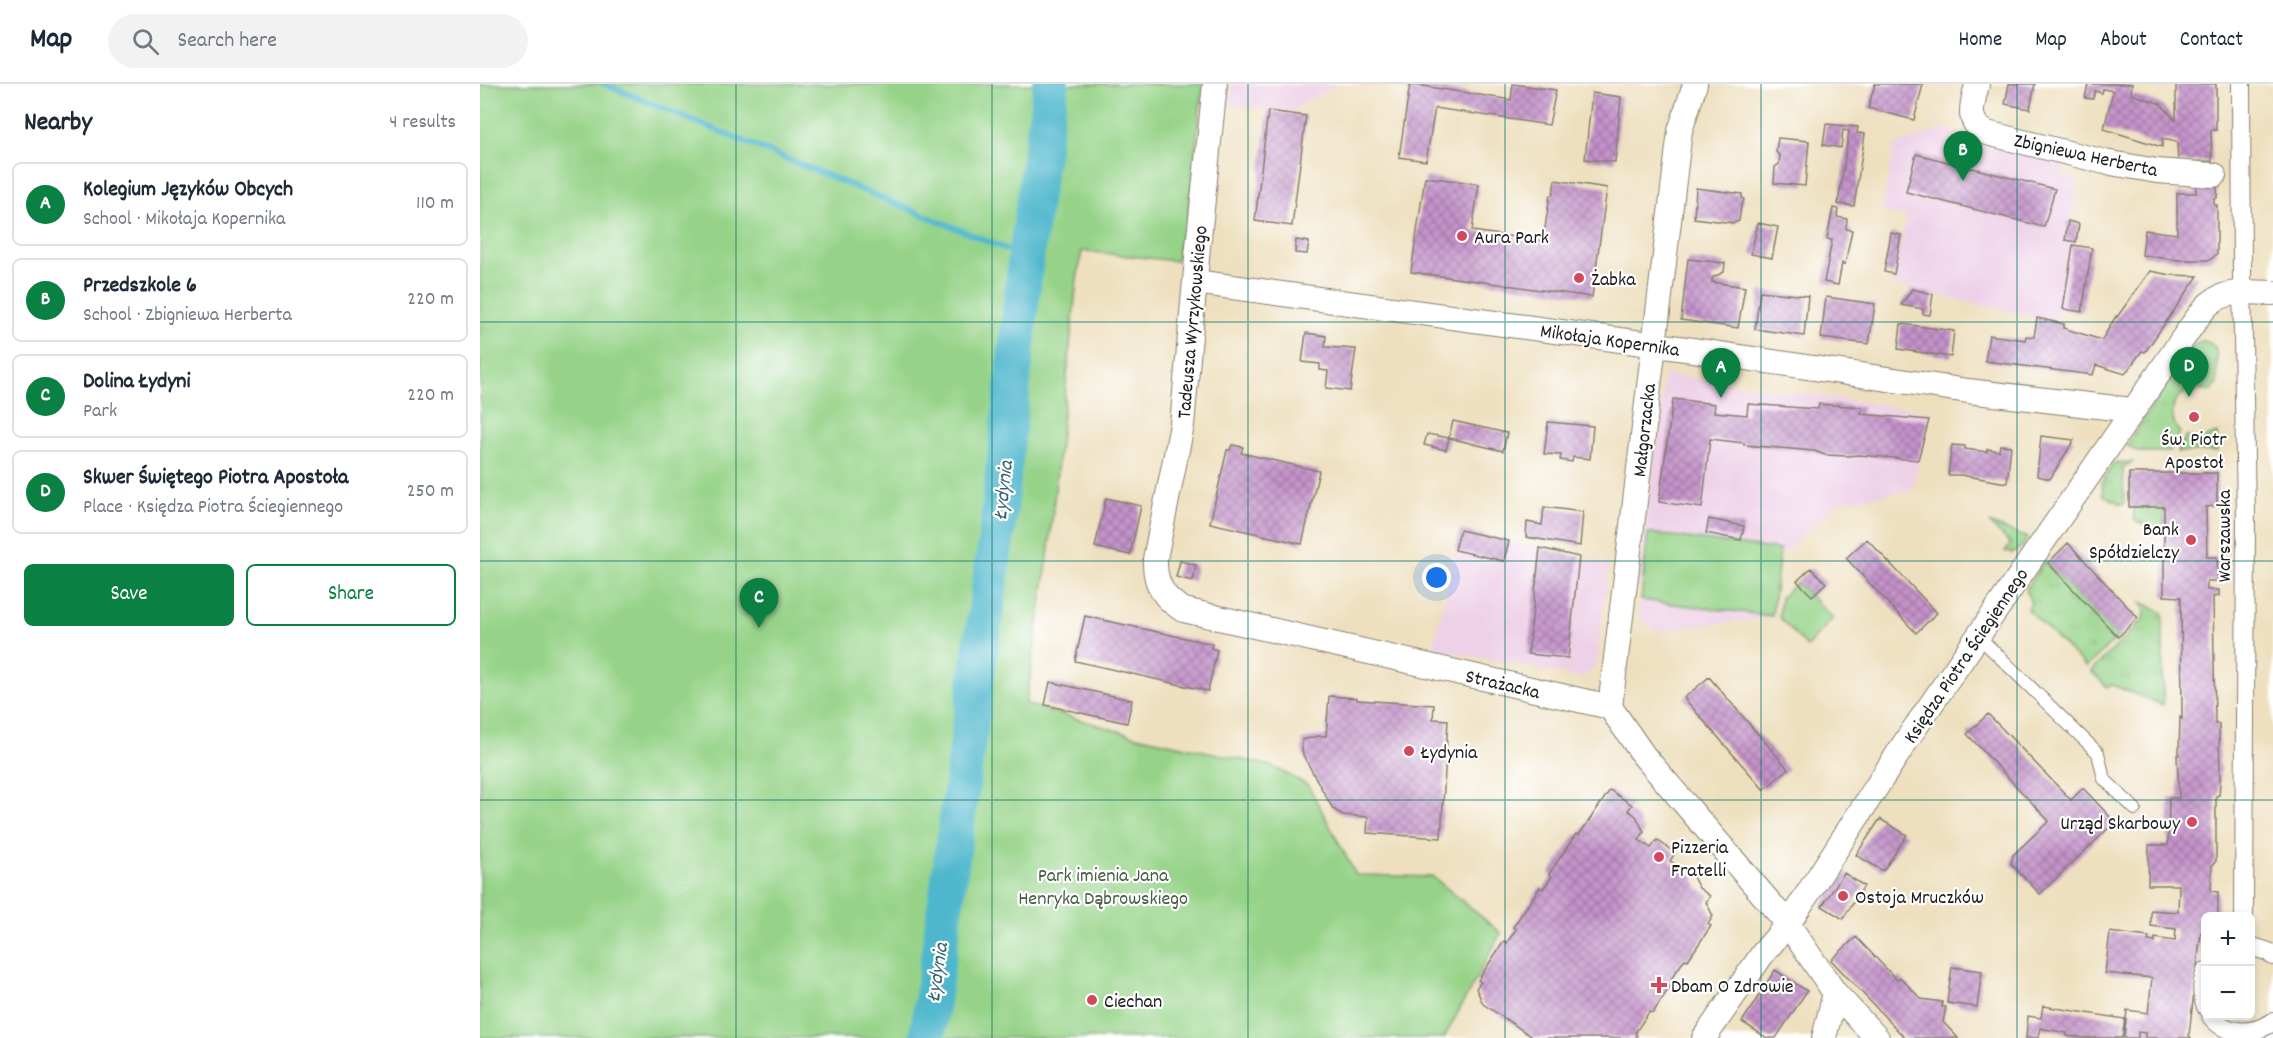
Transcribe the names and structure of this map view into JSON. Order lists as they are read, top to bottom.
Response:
{
  "streets": {
    "street": [
      "Zbigniewa Herberta",
      "Tadeusza Wyrzykowskiego",
      "Mikołaja Kopernika",
      "Małgorzacka",
      "Warszawska",
      "Księdza Piotra Ściegiennego",
      "Strażacka"
    ]
  },
  "crossings": [
    ["Zbigniewa Herberta", "Warszawska"],
    ["Tadeusza Wyrzykowskiego", "Mikołaja Kopernika"],
    ["Tadeusza Wyrzykowskiego", "Strażacka"],
    ["Mikołaja Kopernika", "Małgorzacka"],
    ["Mikołaja Kopernika", "Księdza Piotra Ściegiennego"],
    ["Małgorzacka", "Strażacka"],
    ["Warszawska", "Księdza Piotra Ściegiennego"]
  ],
  "water": ["Łydynia"],
  "parks": ["Park imienia Jana Henryka Dąbrowskiego"],
  "places": {
    "other": [
      "Aura Park",
      "Żabka",
      "Św. Piotr Apostoł",
      "Bank Spółdzielczy",
      "Łydynia",
      "Urząd Skarbowy",
      "Pizzeria Fratelli",
      "Ostoja Mruczków",
      "Ciechan"
    ],
    "health": ["Dbam O Zdrowie"]
  },
  "page": {
    "header": "Map",
    "search": "Search here",
    "nav": [
      "Home",
      "Map",
      "About",
      "Contact"
    ],
    "heading": ["Nearby", "4 results"],
    "pins": [
      "B",
      "D",
      "A",
      "C"
    ],
    "list": [
      {
        "mark": "A",
        "name": "Kolegium Języków Obcych",
        "note": "School · Mikołaja Kopernika",
        "value": "110 m"
      },
      {
        "mark": "B",
        "name": "Przedszkole 6",
        "note": "School · Zbigniewa Herberta",
        "value": "220 m"
      },
      {
        "mark": "C",
        "name": "Dolina Łydyni",
        "note": "Park",
        "value": "220 m"
      },
      {
        "mark": "D",
        "name": "Skwer Świętego Piotra Apostoła",
        "note": "Place · Księdza Piotra Ściegiennego",
        "value": "250 m"
      }
    ],
    "buttons": ["Save", "Share"],
    "map_buttons": ["+", "−"]
  }
}
